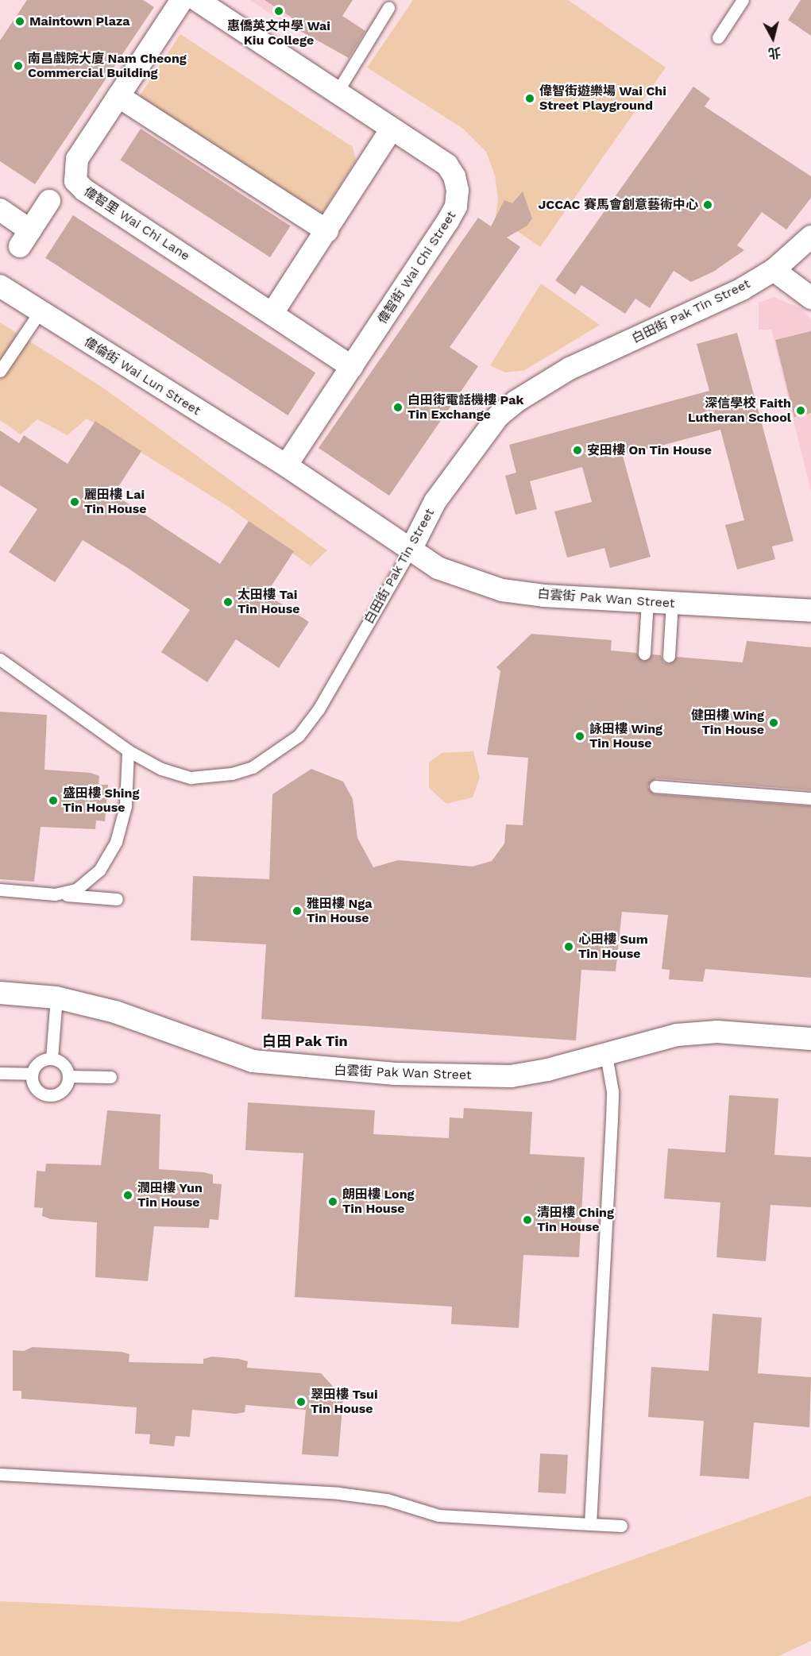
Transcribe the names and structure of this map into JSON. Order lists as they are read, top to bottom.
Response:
{
  "streets": {
    "street": [
      "偉智里 Wai Chi Lane",
      "偉智街 Wai Chi Street",
      "白田街 Pak Tin Street",
      "偉倫街 Wai Lun Street",
      "白雲街 Pak Wan Street"
    ]
  },
  "crossings": [
    ["偉智里 Wai Chi Lane", "偉智街 Wai Chi Street"],
    ["偉智街 Wai Chi Street", "偉倫街 Wai Lun Street"],
    ["白田街 Pak Tin Street", "白雲街 Pak Wan Street"]
  ],
  "districts": ["白田 Pak Tin"],
  "places": [
    "惠僑英文中學 Wai Kiu College",
    "Maintown Plaza",
    "南昌戲院大廈 Nam Cheong Commercial Building",
    "偉智街遊樂場 Wai Chi Street Playground",
    "JCCAC 賽馬會創意藝術中心",
    "白田街電話機樓 Pak Tin Exchange",
    "深信學校 Faith Lutheran School",
    "安田樓 On Tin House",
    "麗田樓 Lai Tin House",
    "太田樓 Tai Tin House",
    "健田樓 Wing Tin House",
    "詠田樓 Wing Tin House",
    "盛田樓 Shing Tin House",
    "雅田樓 Nga Tin House",
    "心田樓 Sum Tin House",
    "潤田樓 Yun Tin House",
    "朗田樓 Long Tin House",
    "清田樓 Ching Tin House",
    "翠田樓 Tsui Tin House"
  ],
  "north": "bottom"
}
